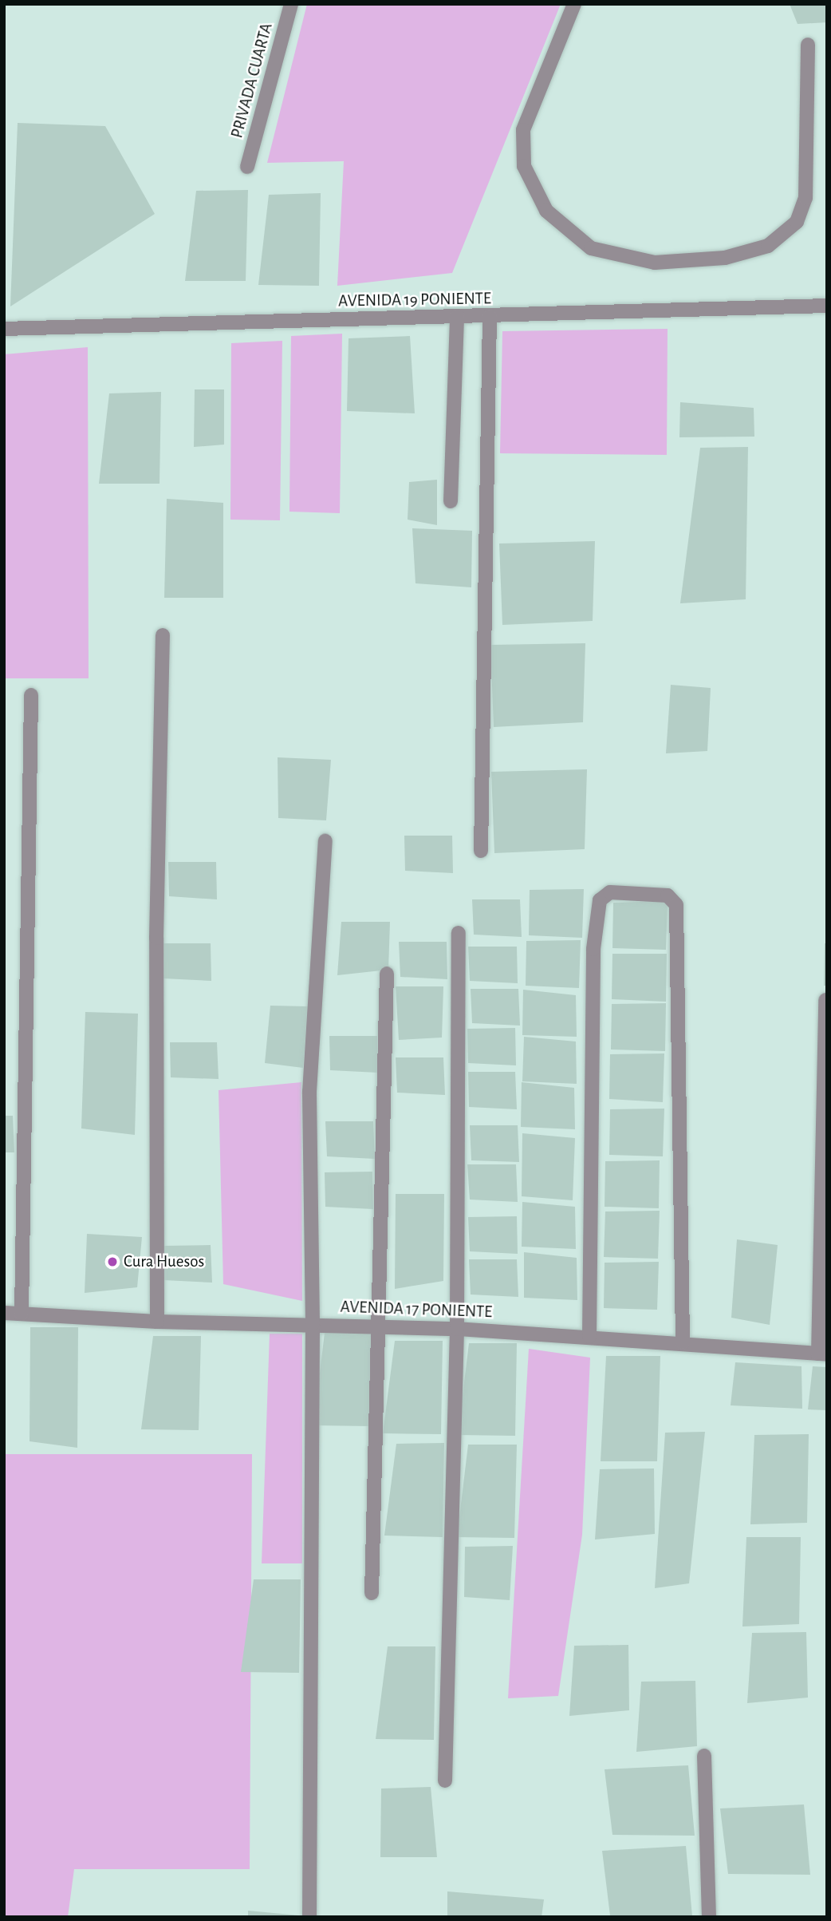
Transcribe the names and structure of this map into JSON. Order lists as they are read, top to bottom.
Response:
{
  "streets": {
    "street": ["PRIVADA CUARTA", "AVENIDA 19 PONIENTE", "AVENIDA 17 PONIENTE"]
  },
  "places": ["Cura Huesos"]
}
